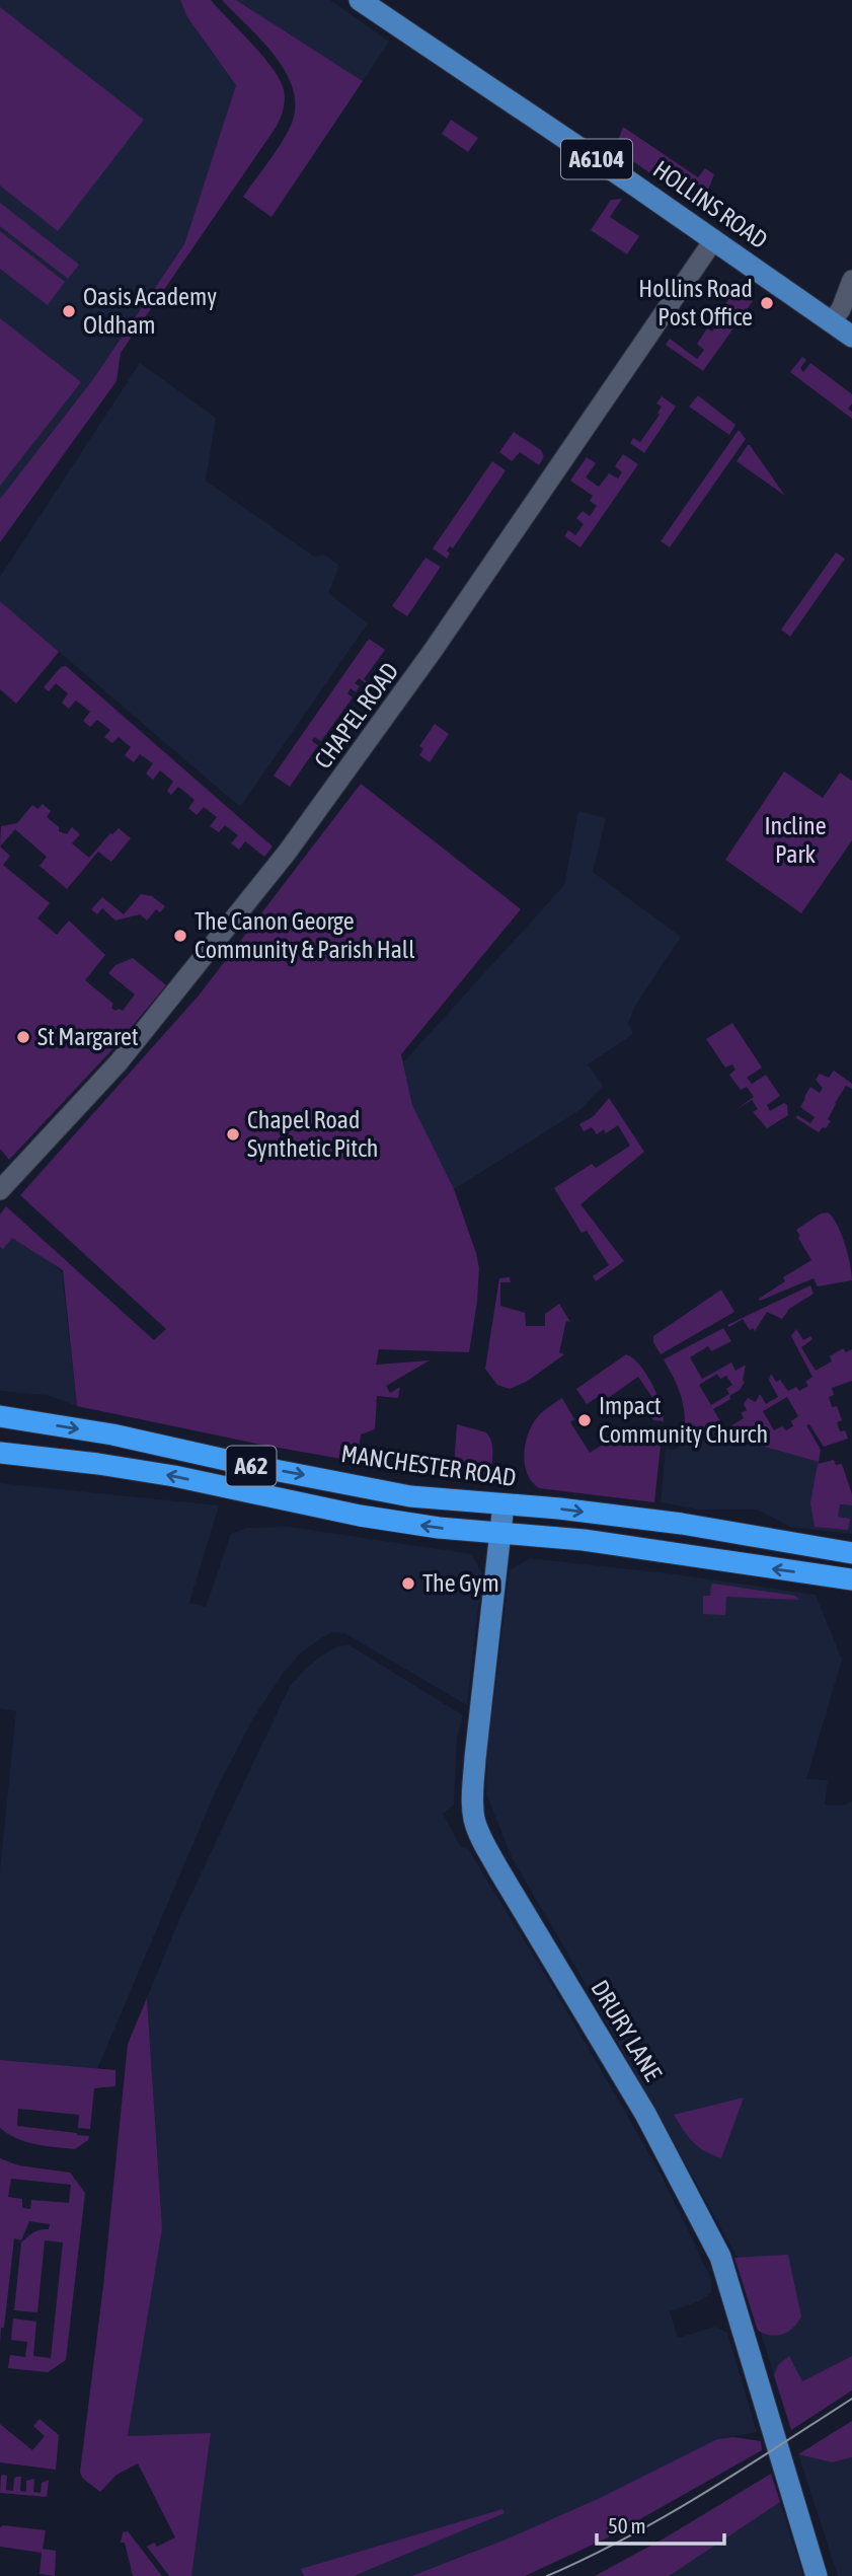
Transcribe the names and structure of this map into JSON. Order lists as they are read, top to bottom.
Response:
{
  "streets": {
    "highway": ["A62", "MANCHESTER ROAD"],
    "main road": ["A6104", "HOLLINS ROAD", "DRURY LANE"],
    "street": ["CHAPEL ROAD"]
  },
  "crossings": [
    ["HOLLINS ROAD", "CHAPEL ROAD"],
    ["MANCHESTER ROAD", "DRURY LANE"]
  ],
  "parks": ["Incline Park"],
  "places": [
    "Hollins Road Post Office",
    "Oasis Academy Oldham",
    "The Canon George Community & Parish Hall",
    "St Margaret",
    "Chapel Road Synthetic Pitch",
    "Impact Community Church",
    "The Gym"
  ],
  "scale_bar": "50 m"
}
